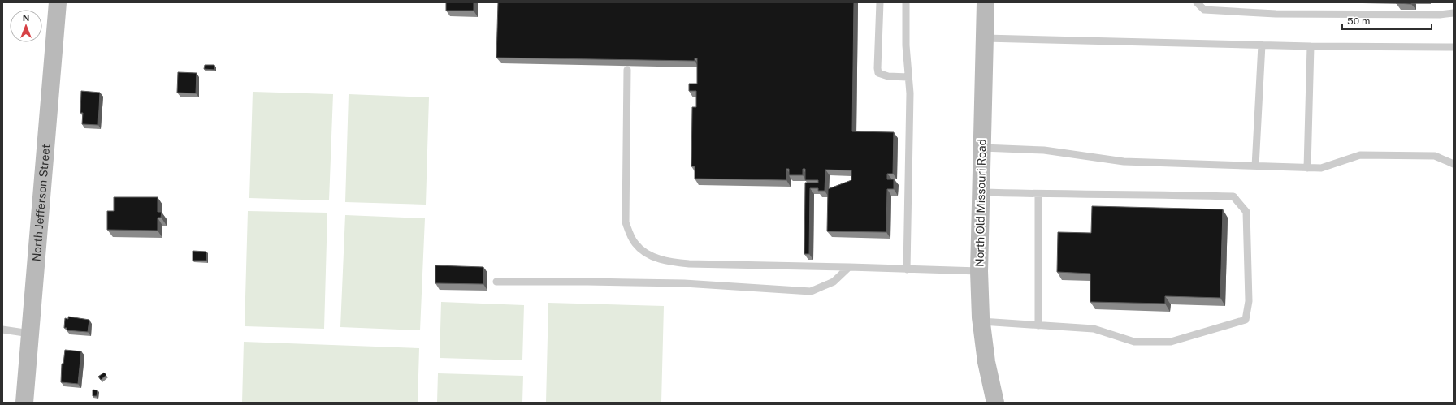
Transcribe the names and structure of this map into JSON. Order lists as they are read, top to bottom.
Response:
{
  "streets": {
    "main road": ["North Jefferson Street", "North Old Missouri Road"]
  },
  "scale_bar": "50 m",
  "north": "top"
}
